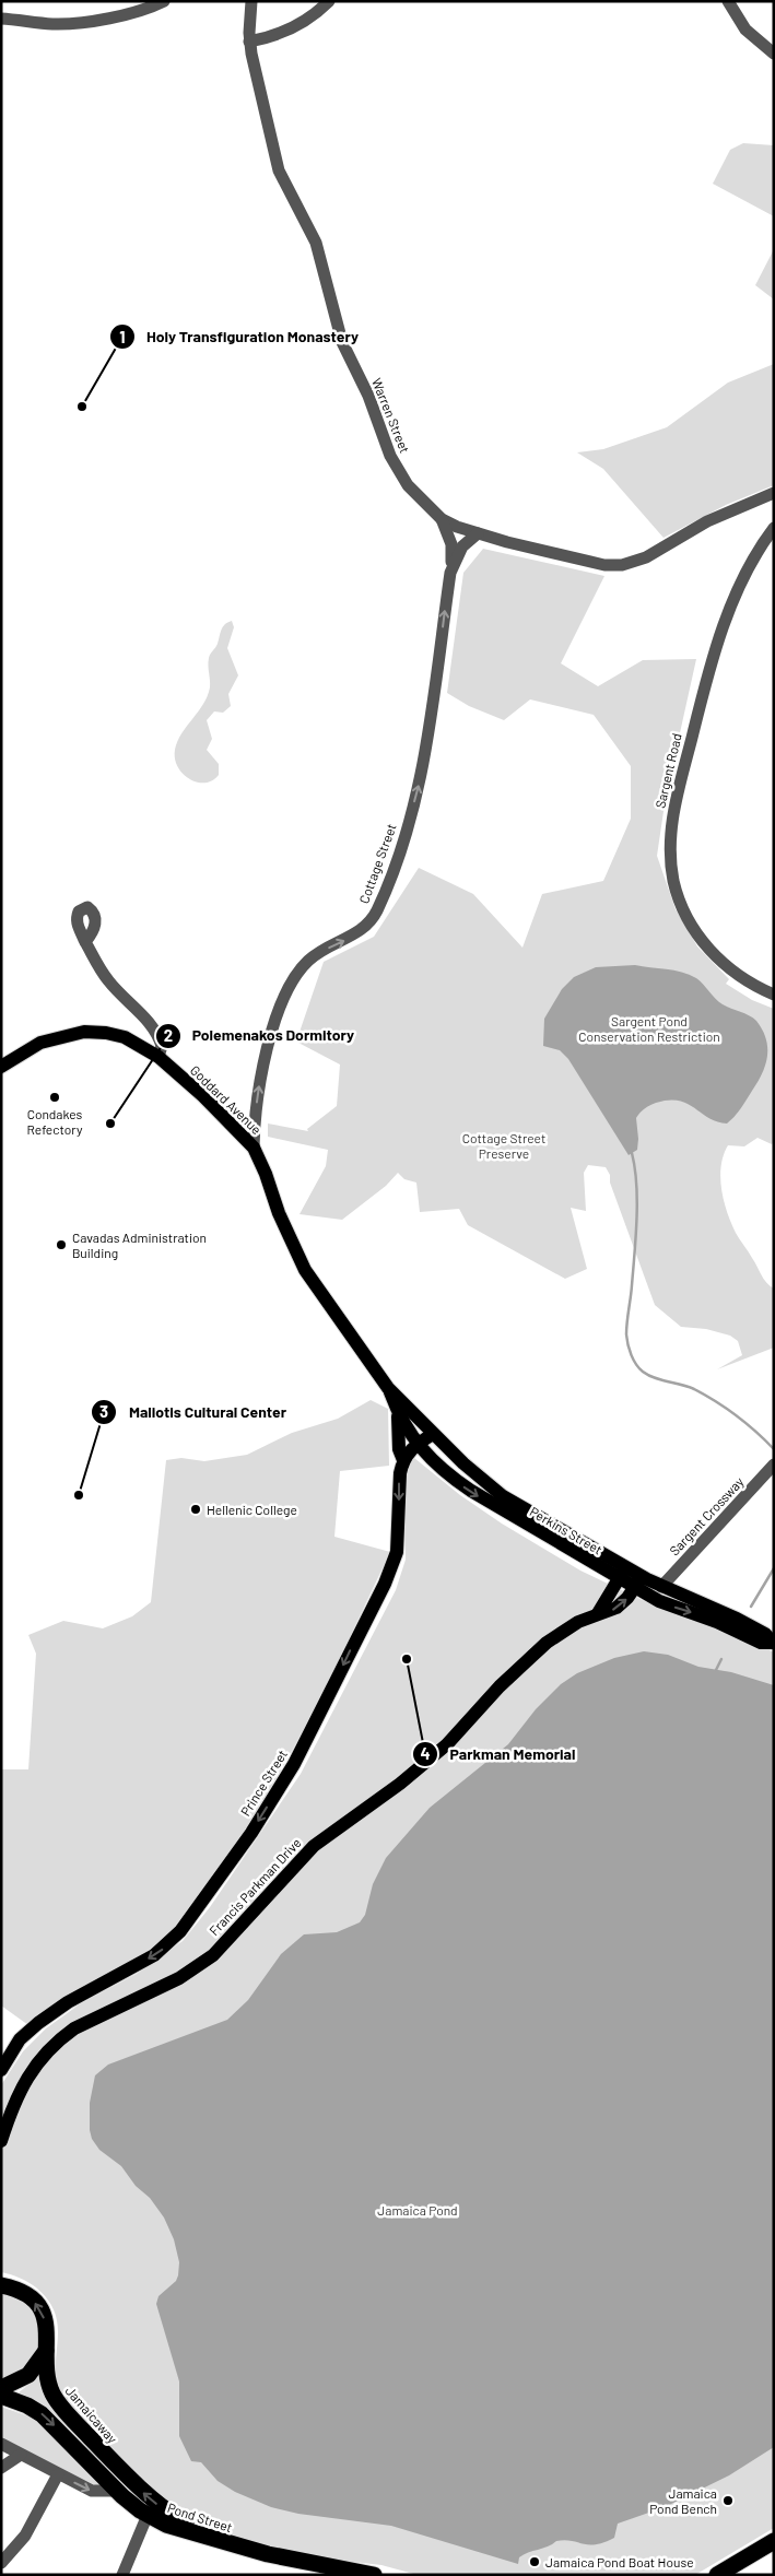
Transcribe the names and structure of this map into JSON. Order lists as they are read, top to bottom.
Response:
{
  "streets": {
    "highway": ["Jamaicaway", "Pond Street"],
    "main road": [
      "Cottage Street",
      "Goddard Avenue",
      "Perkins Street",
      "Prince Street",
      "Francis Parkman Drive"
    ],
    "street": ["Warren Street", "Sargent Road", "Sargent Crossway"]
  },
  "crossings": [
    ["Warren Street", "Cottage Street"],
    ["Cottage Street", "Goddard Avenue"],
    ["Cottage Street", "Perkins Street"],
    ["Sargent Crossway", "Perkins Street"],
    ["Perkins Street", "Prince Street"],
    ["Perkins Street", "Francis Parkman Drive"],
    ["Jamaicaway", "Pond Street"]
  ],
  "one_way": ["Cottage Street", "Prince Street"],
  "parks": ["Sargent Pond Conservation Restriction", "Cottage Street Preserve", "Jamaica Pond"],
  "places": [
    "Holy Transfiguration Monastery",
    "Condakes Refectory",
    "Polemenakos Dormitory",
    "Cavadas Administration Building",
    "Maliotis Cultural Center",
    "Hellenic College",
    "Parkman Memorial",
    "Jamaica Pond Bench",
    "Jamaica Pond Boat House"
  ]
}
